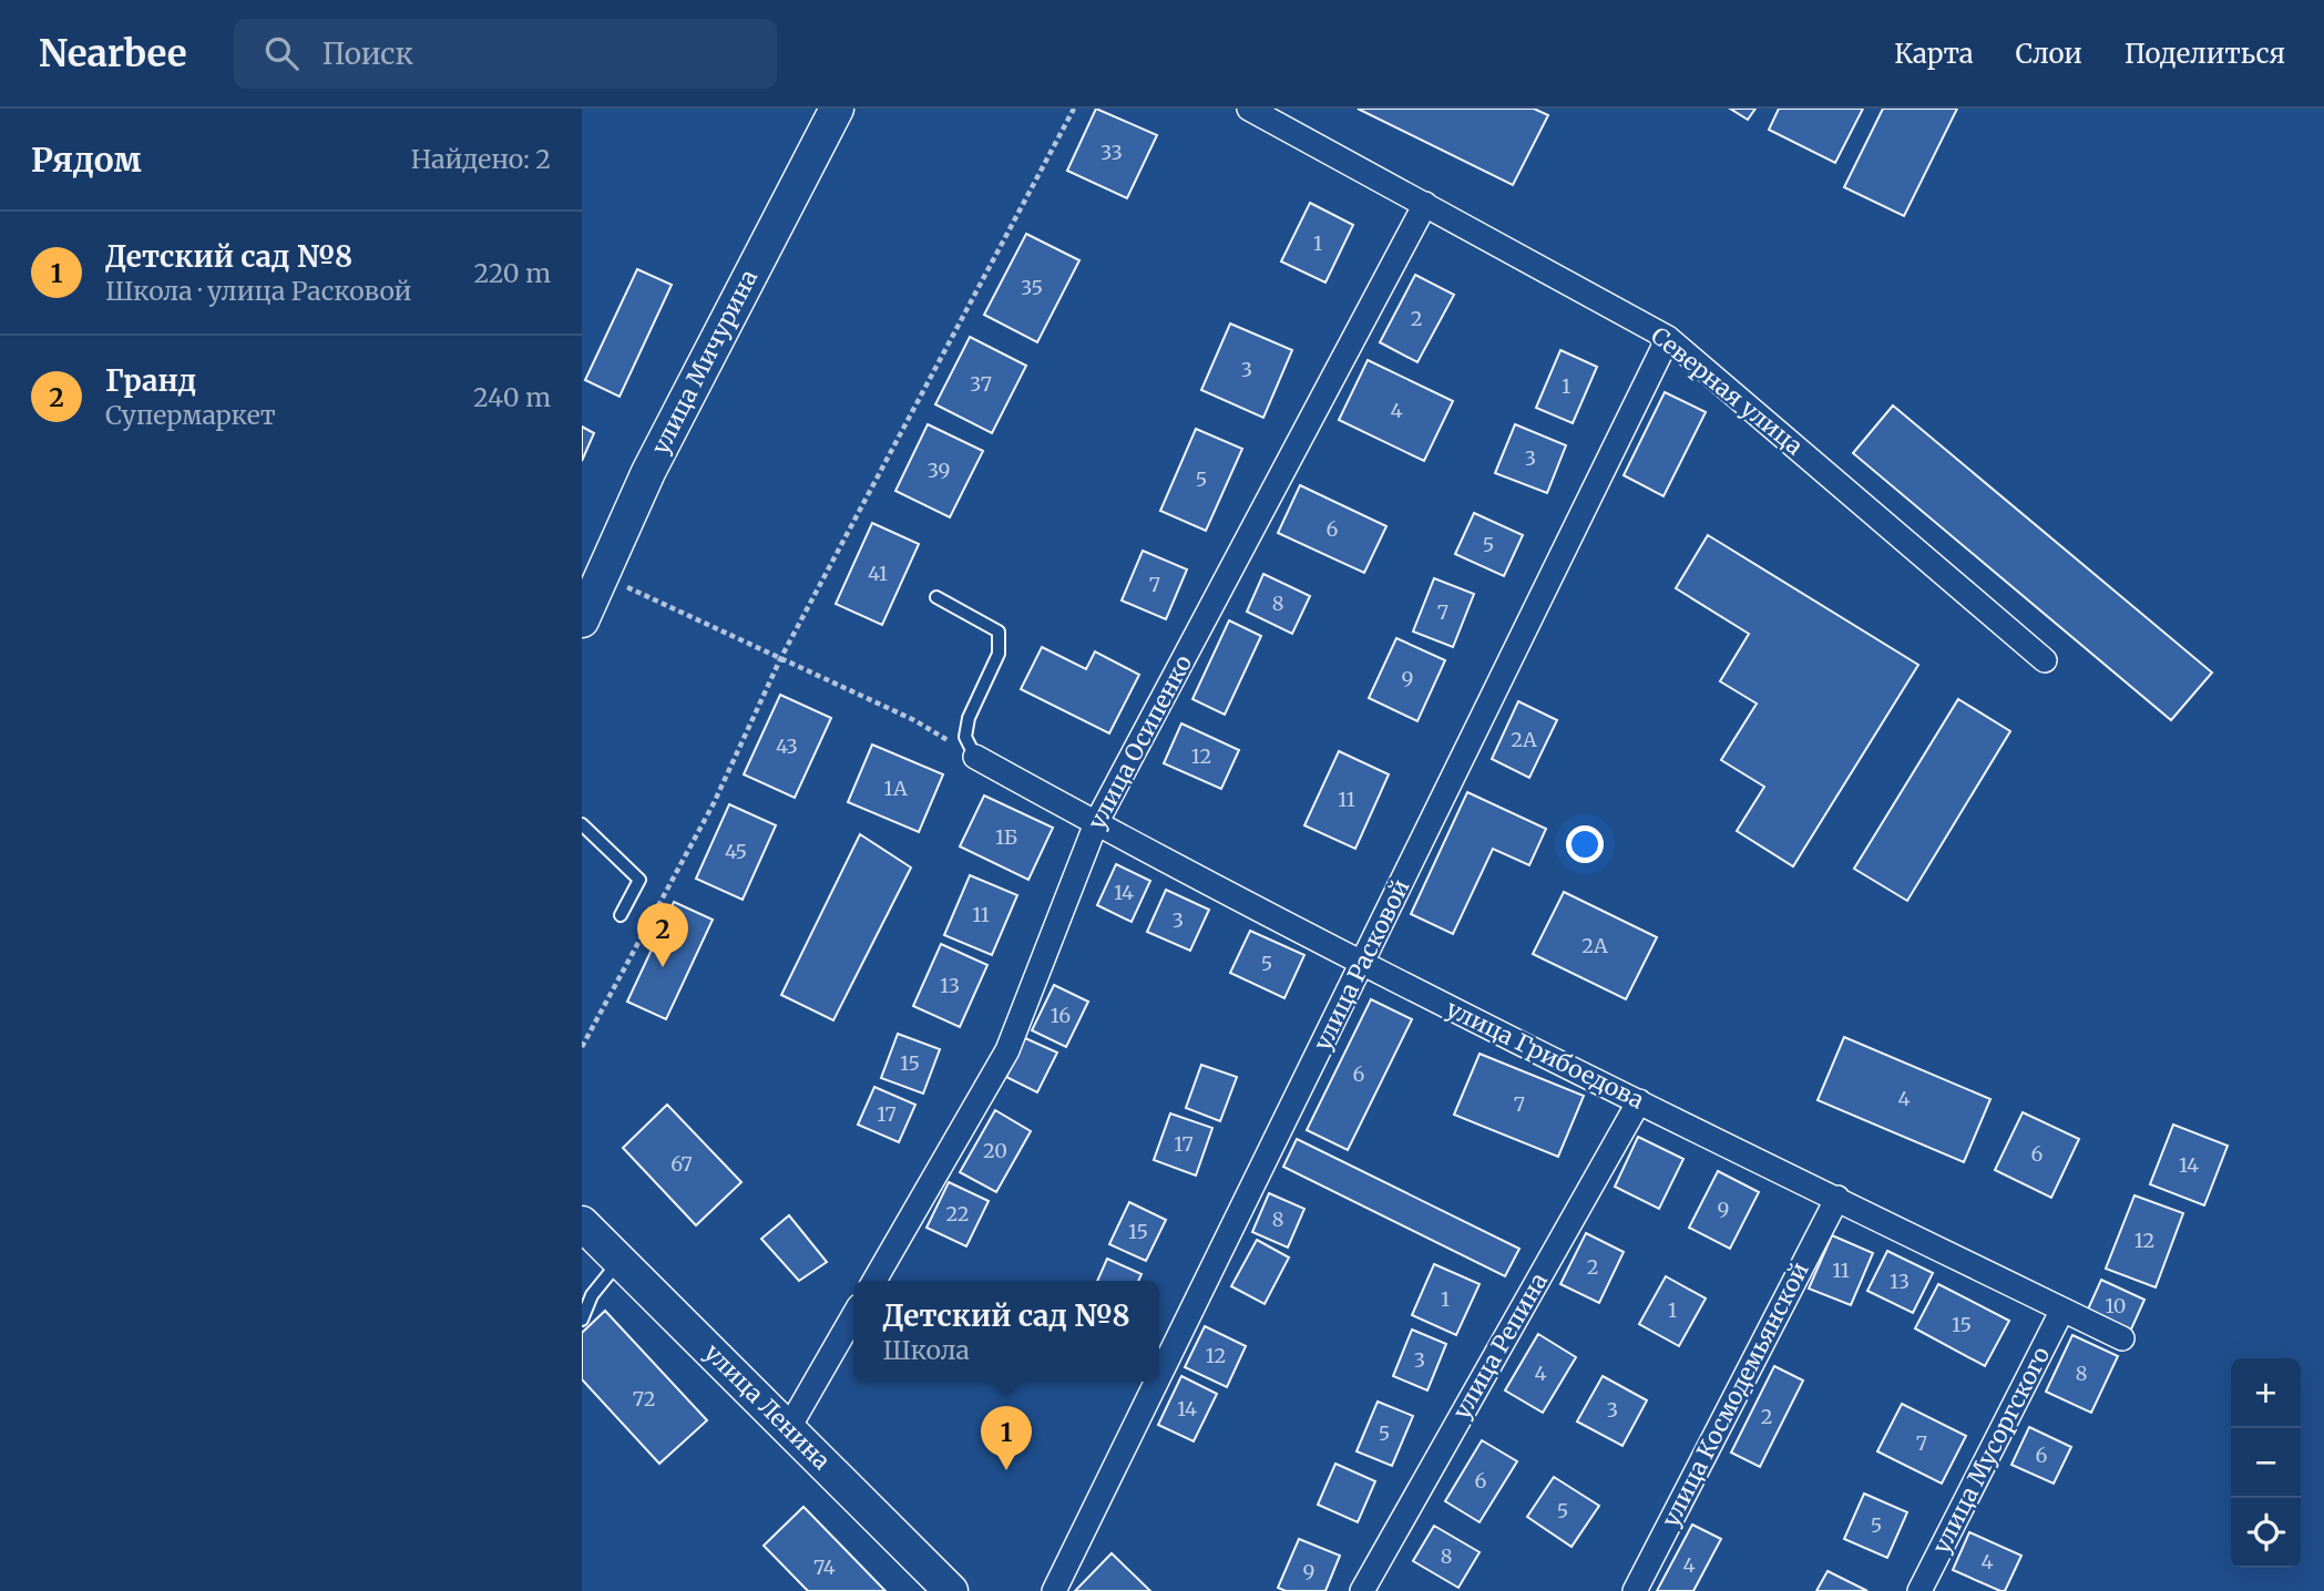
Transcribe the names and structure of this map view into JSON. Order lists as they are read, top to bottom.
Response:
{
  "streets": {
    "main road": ["улица Мичурина", "улица Ленина"],
    "street": [
      "Северная улица",
      "улица Осипенко",
      "улица Расковой",
      "улица Грибоедова",
      "улица Репина",
      "улица Космодемьянской",
      "улица Мусоргского"
    ]
  },
  "crossings": [
    ["Северная улица", "улица Осипенко"],
    ["Северная улица", "улица Расковой"],
    ["улица Осипенко", "улица Грибоедова"],
    ["улица Расковой", "улица Грибоедова"],
    ["улица Грибоедова", "улица Репина"],
    ["улица Грибоедова", "улица Космодемьянской"],
    ["улица Грибоедова", "улица Мусоргского"]
  ],
  "house_numbers": [
    "33",
    "1",
    "35",
    "2",
    "3",
    "37",
    "1",
    "4",
    "3",
    "39",
    "5",
    "6",
    "5",
    "41",
    "7",
    "8",
    "7",
    "9",
    "2А",
    "43",
    "12",
    "1А",
    "11",
    "1Б",
    "45",
    "14",
    "11",
    "3",
    "2А",
    "5",
    "13",
    "16",
    "15",
    "6",
    "4",
    "7",
    "17",
    "17",
    "20",
    "6",
    "67",
    "14",
    "9",
    "22",
    "8",
    "15",
    "12",
    "2",
    "11",
    "13",
    "1",
    "10",
    "1",
    "15",
    "12",
    "3",
    "4",
    "8",
    "72",
    "14",
    "3",
    "2",
    "5",
    "7",
    "6",
    "6",
    "5",
    "5",
    "8",
    "4",
    "4",
    "74",
    "9"
  ],
  "page": {
    "header": "Nearbee",
    "search": "Поиск",
    "nav": ["Карта", "Слои", "Поделиться"],
    "heading": ["Рядом", "Найдено: 2"],
    "list": [
      {
        "mark": "1",
        "name": "Детский сад №8",
        "note": "Школа · улица Расковой",
        "value": "220 m"
      },
      {
        "mark": "2",
        "name": "Гранд",
        "note": "Супермаркет",
        "value": "240 m"
      }
    ],
    "pins": ["2", "1"],
    "popup": ["Детский сад №8", "Школа"],
    "map_buttons": ["+", "−"]
  }
}
